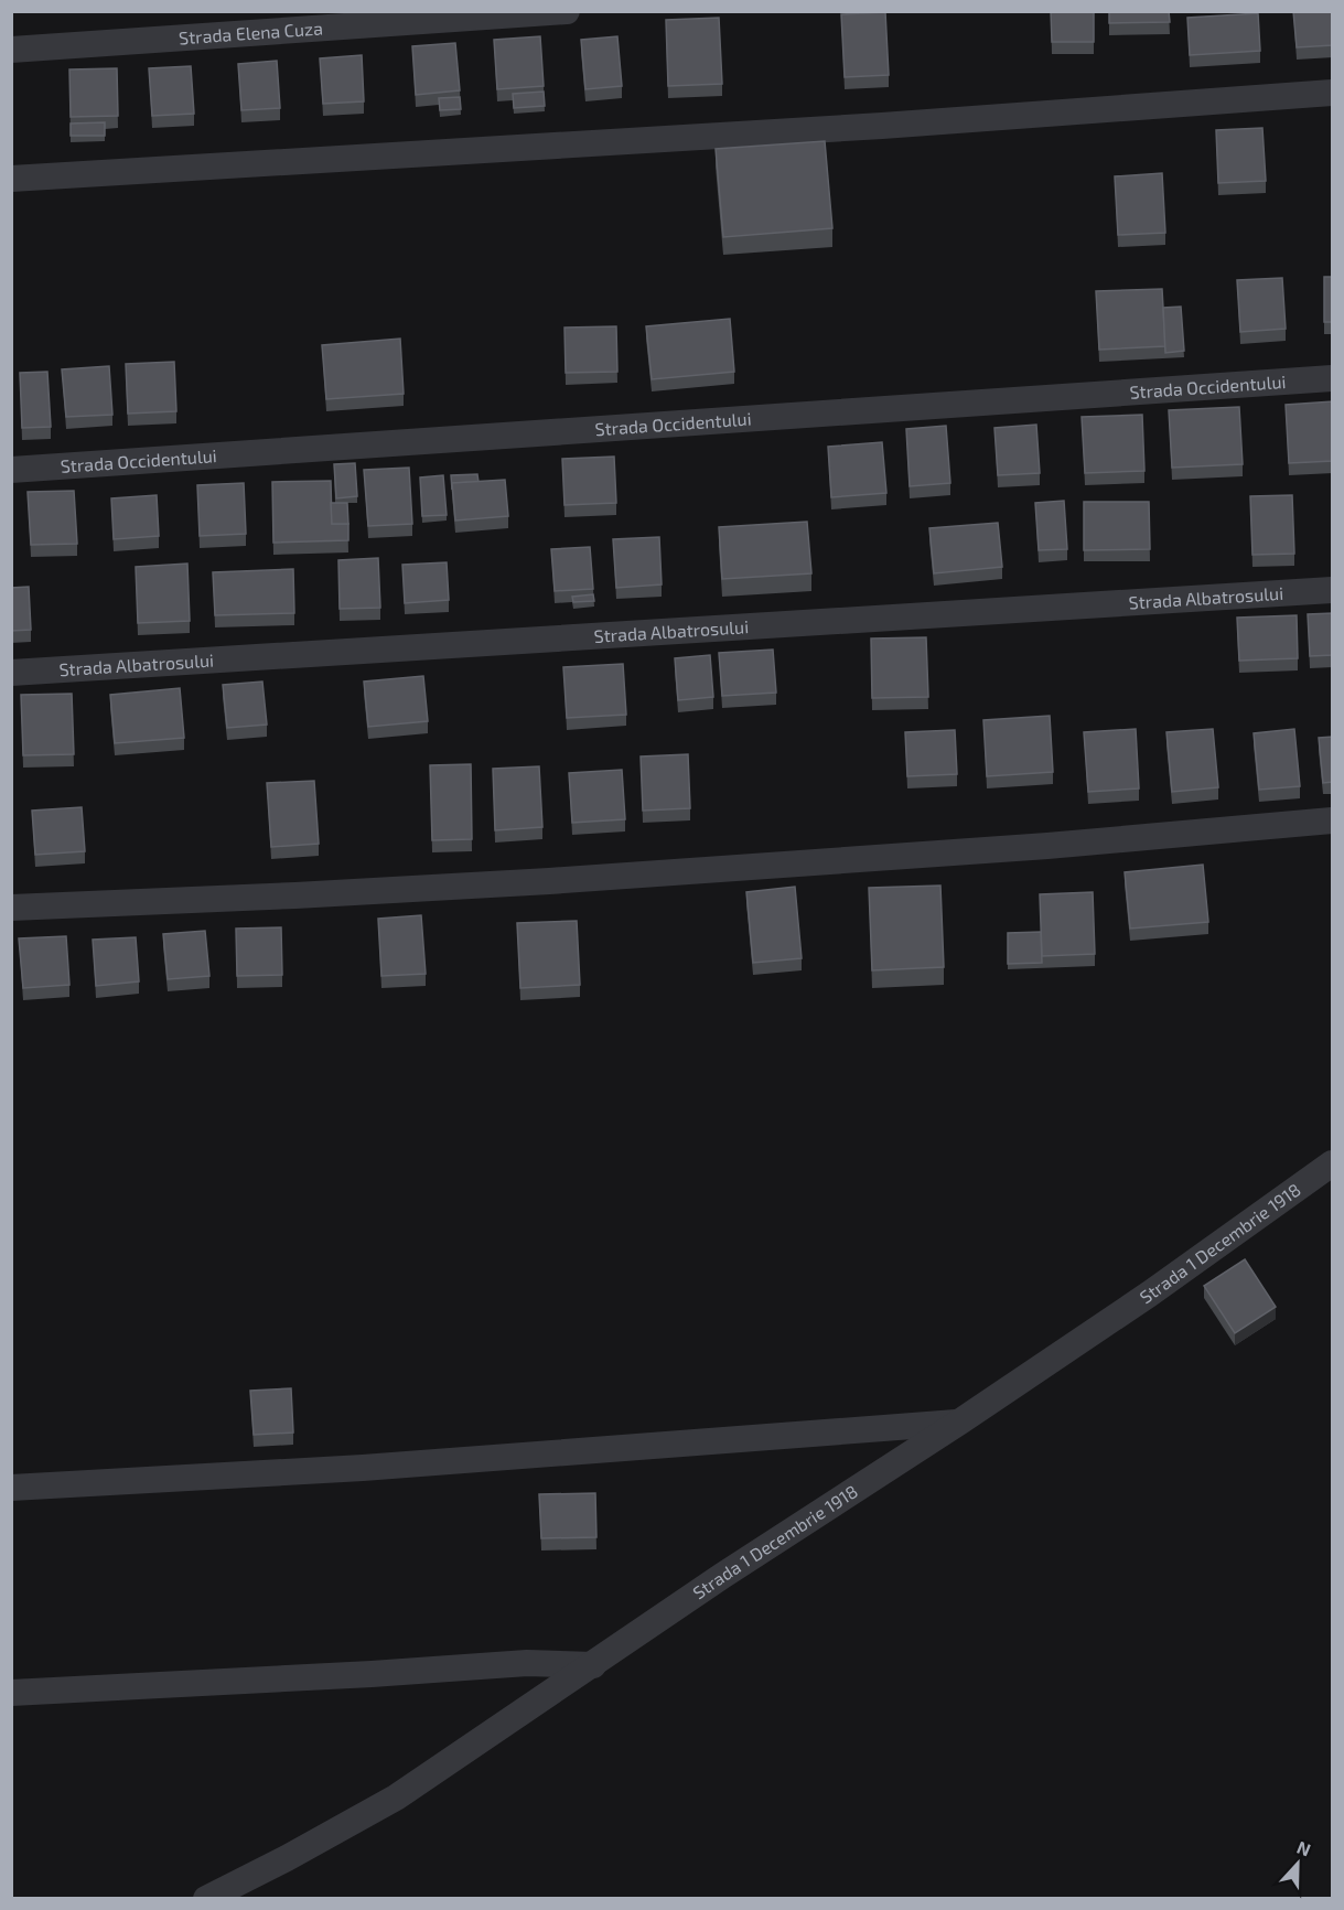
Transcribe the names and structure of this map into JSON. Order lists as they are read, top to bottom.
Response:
{
  "streets": {
    "street": [
      "Strada Elena Cuza",
      "Strada Occidentului",
      "Strada Albatrosului",
      "Strada 1 Decembrie 1918"
    ]
  },
  "north": "top"
}
